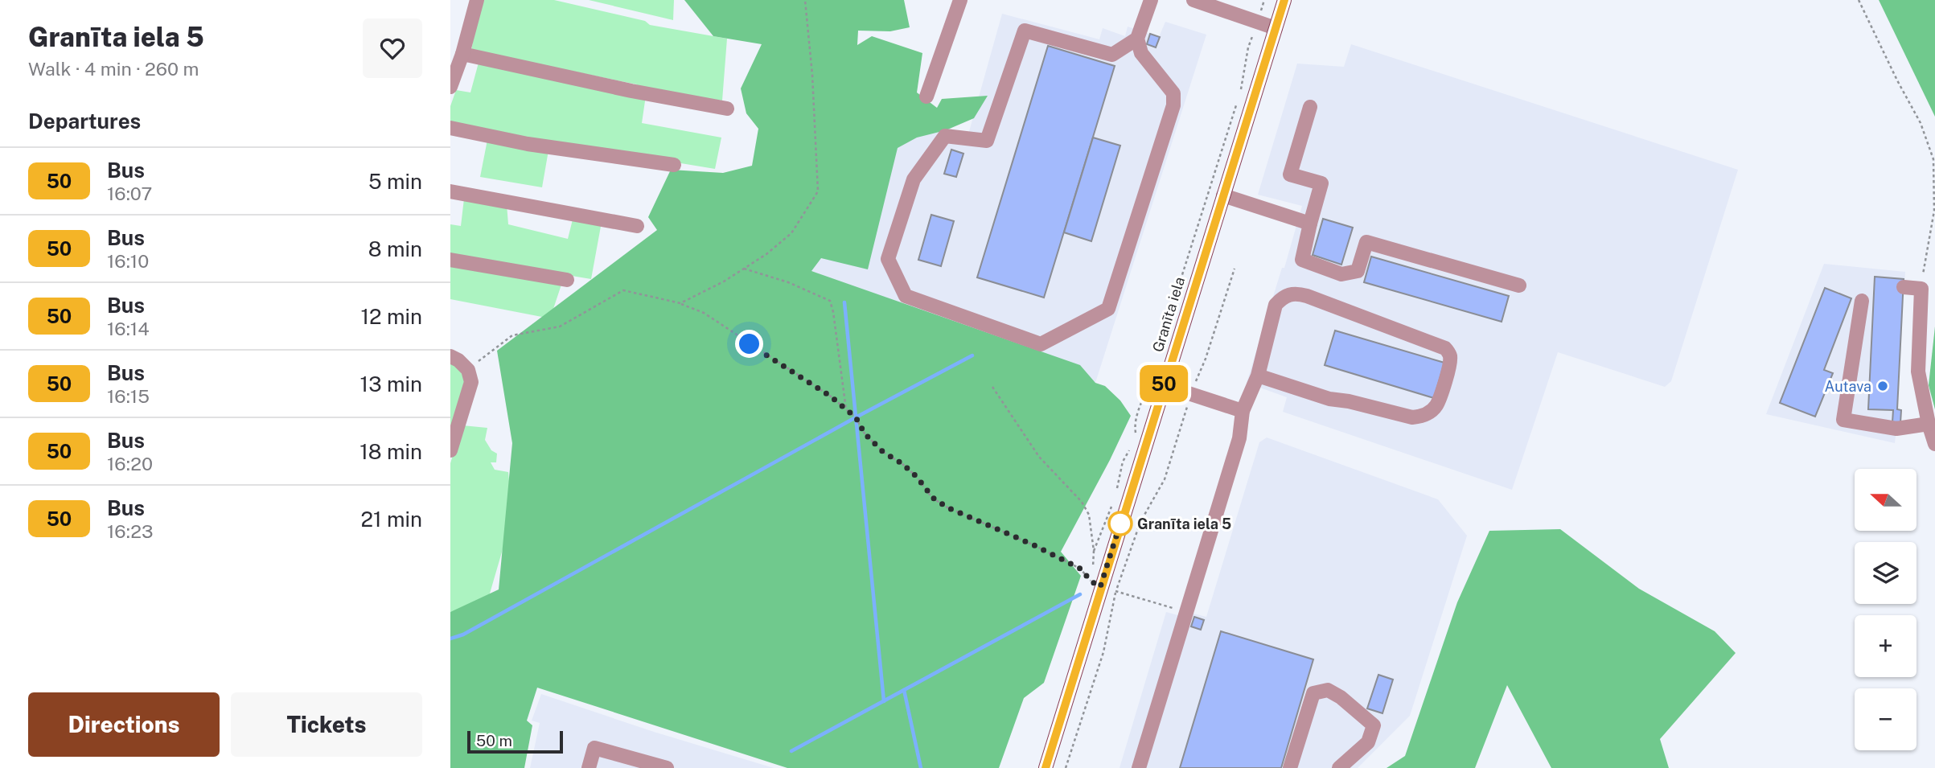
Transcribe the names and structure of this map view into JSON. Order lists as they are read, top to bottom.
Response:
{
  "streets": {
    "main road": ["Granīta iela"]
  },
  "places": ["Autava", "Granīta iela 5"],
  "lines": ["bus line 50"],
  "scale_bar": "50 m",
  "north": "left",
  "page": {
    "heading": [
      ["Granīta iela 5", "Walk · 4 min · 260 m"],
      "Departures"
    ],
    "on_map": "50",
    "list": [
      {
        "mark": "50",
        "name": "Bus",
        "note": "16:07",
        "value": "5 min"
      },
      {
        "mark": "50",
        "name": "Bus",
        "note": "16:10",
        "value": "8 min"
      },
      {
        "mark": "50",
        "name": "Bus",
        "note": "16:14",
        "value": "12 min"
      },
      {
        "mark": "50",
        "name": "Bus",
        "note": "16:15",
        "value": "13 min"
      },
      {
        "mark": "50",
        "name": "Bus",
        "note": "16:20",
        "value": "18 min"
      },
      {
        "mark": "50",
        "name": "Bus",
        "note": "16:23",
        "value": "21 min"
      }
    ],
    "map_buttons": ["+", "−"],
    "buttons": ["Directions", "Tickets"],
    "scale": "50 m"
  }
}
